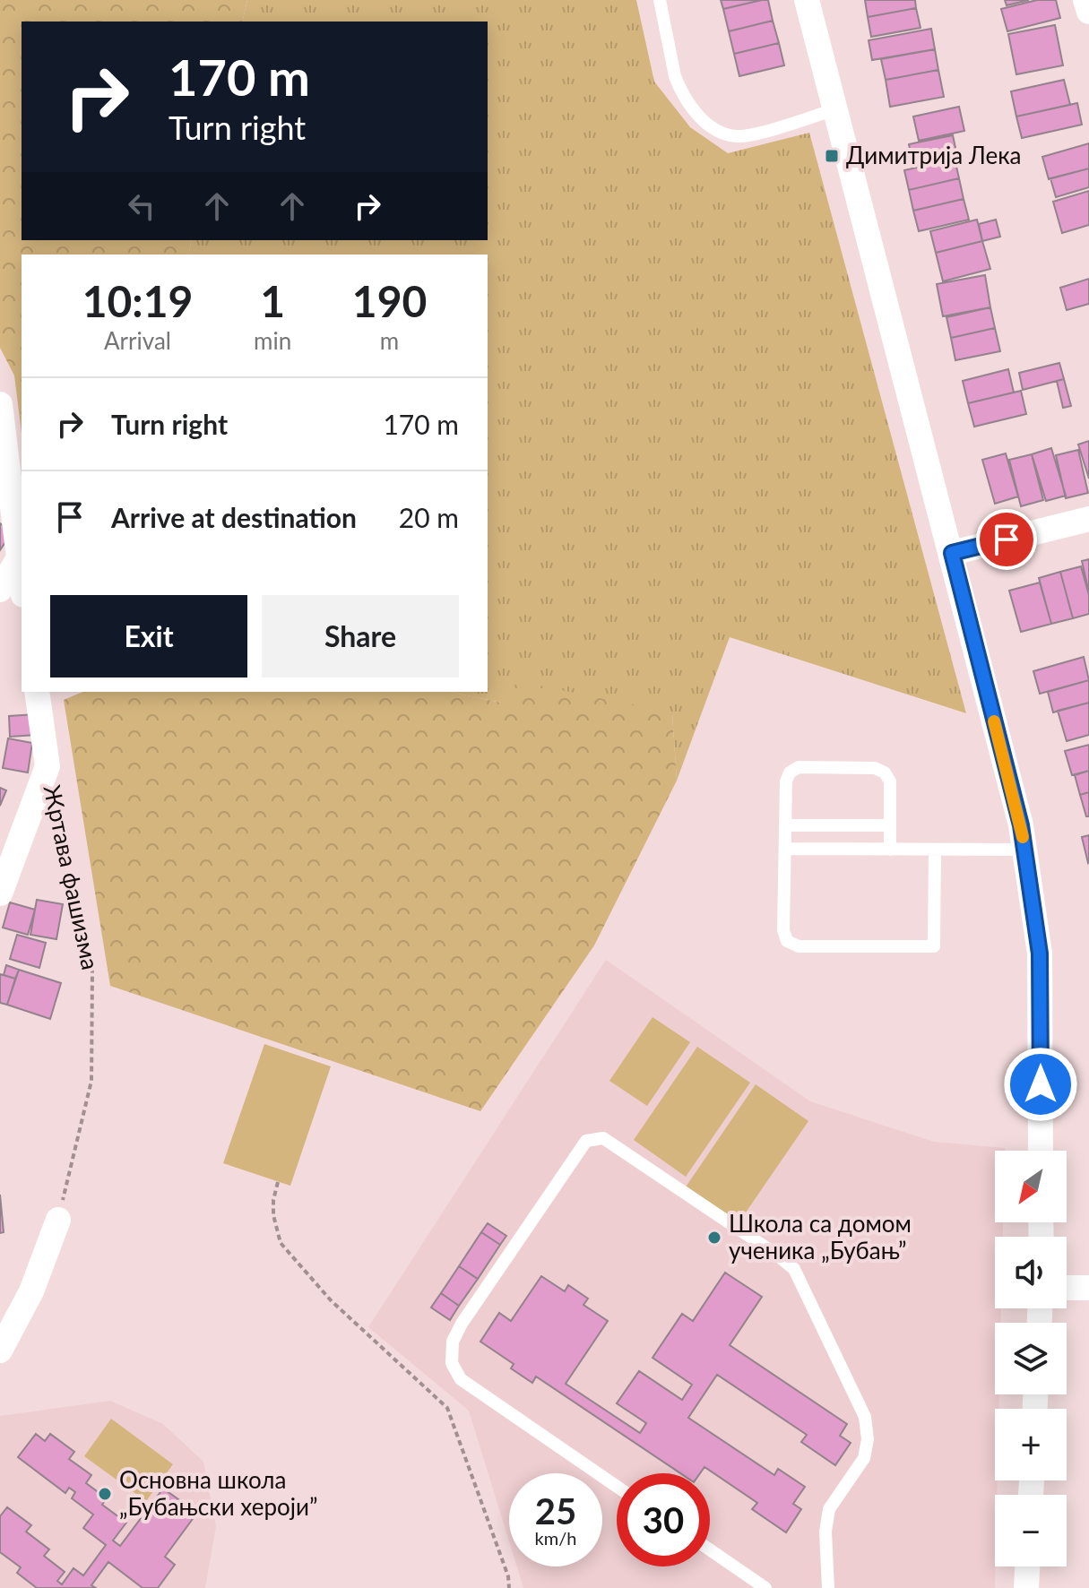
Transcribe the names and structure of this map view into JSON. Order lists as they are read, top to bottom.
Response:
{
  "streets": {
    "street": ["Жртава фашизма"]
  },
  "places": {
    "transit": ["Димитрија Лека"],
    "other": ["Школа са домом ученика „Бубањ”", "Основна школа „Бубањски хероји”"]
  },
  "north": "bottom left",
  "page": {
    "turn": ["170 m", "Turn right"],
    "eta": [
      "10:19",
      "Arrival",
      "1",
      "min",
      "190",
      "m"
    ],
    "list": [
      {
        "name": "Turn right",
        "value": "170 m"
      },
      {
        "name": "Arrive at destination",
        "value": "20 m"
      }
    ],
    "buttons": ["Exit", "Share"],
    "map_buttons": ["+", "−"],
    "speed": "25 km/h",
    "limit": "30"
  }
}
